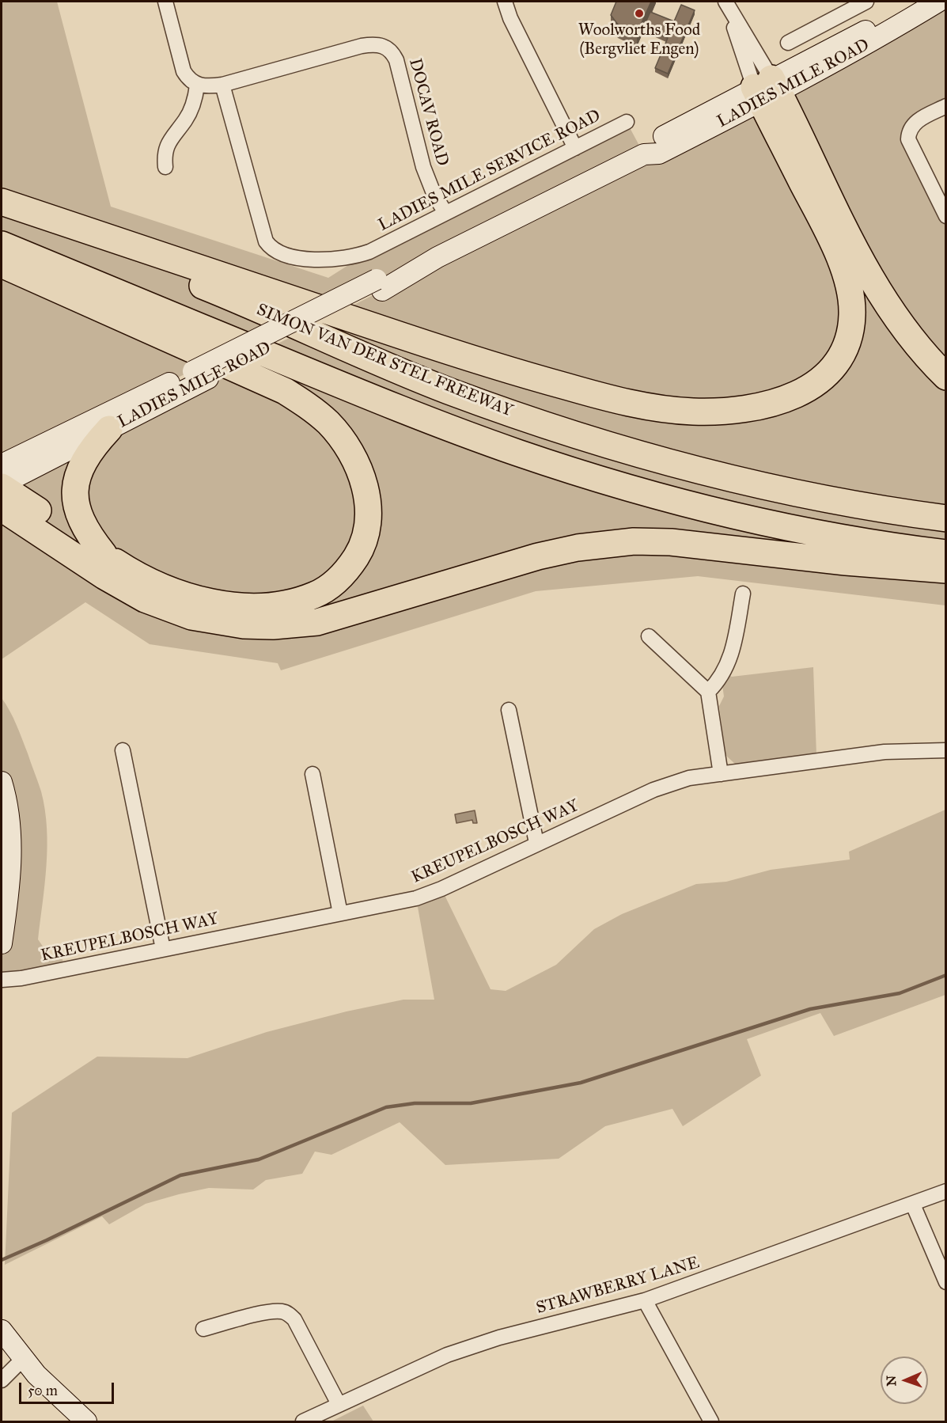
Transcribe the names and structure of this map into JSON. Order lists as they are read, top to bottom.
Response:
{
  "streets": {
    "highway": ["SIMON VAN DER STEL FREEWAY"],
    "main road": ["LADIES MILE ROAD"],
    "street": [
      "DOCAV ROAD",
      "LADIES MILE SERVICE ROAD",
      "KREUPELBOSCH WAY",
      "STRAWBERRY LANE"
    ]
  },
  "crossings": [
    ["DOCAV ROAD", "LADIES MILE SERVICE ROAD"]
  ],
  "places": ["Woolworths Food (Bergvliet Engen)"],
  "scale_bar": "50 m",
  "north": "left"
}
